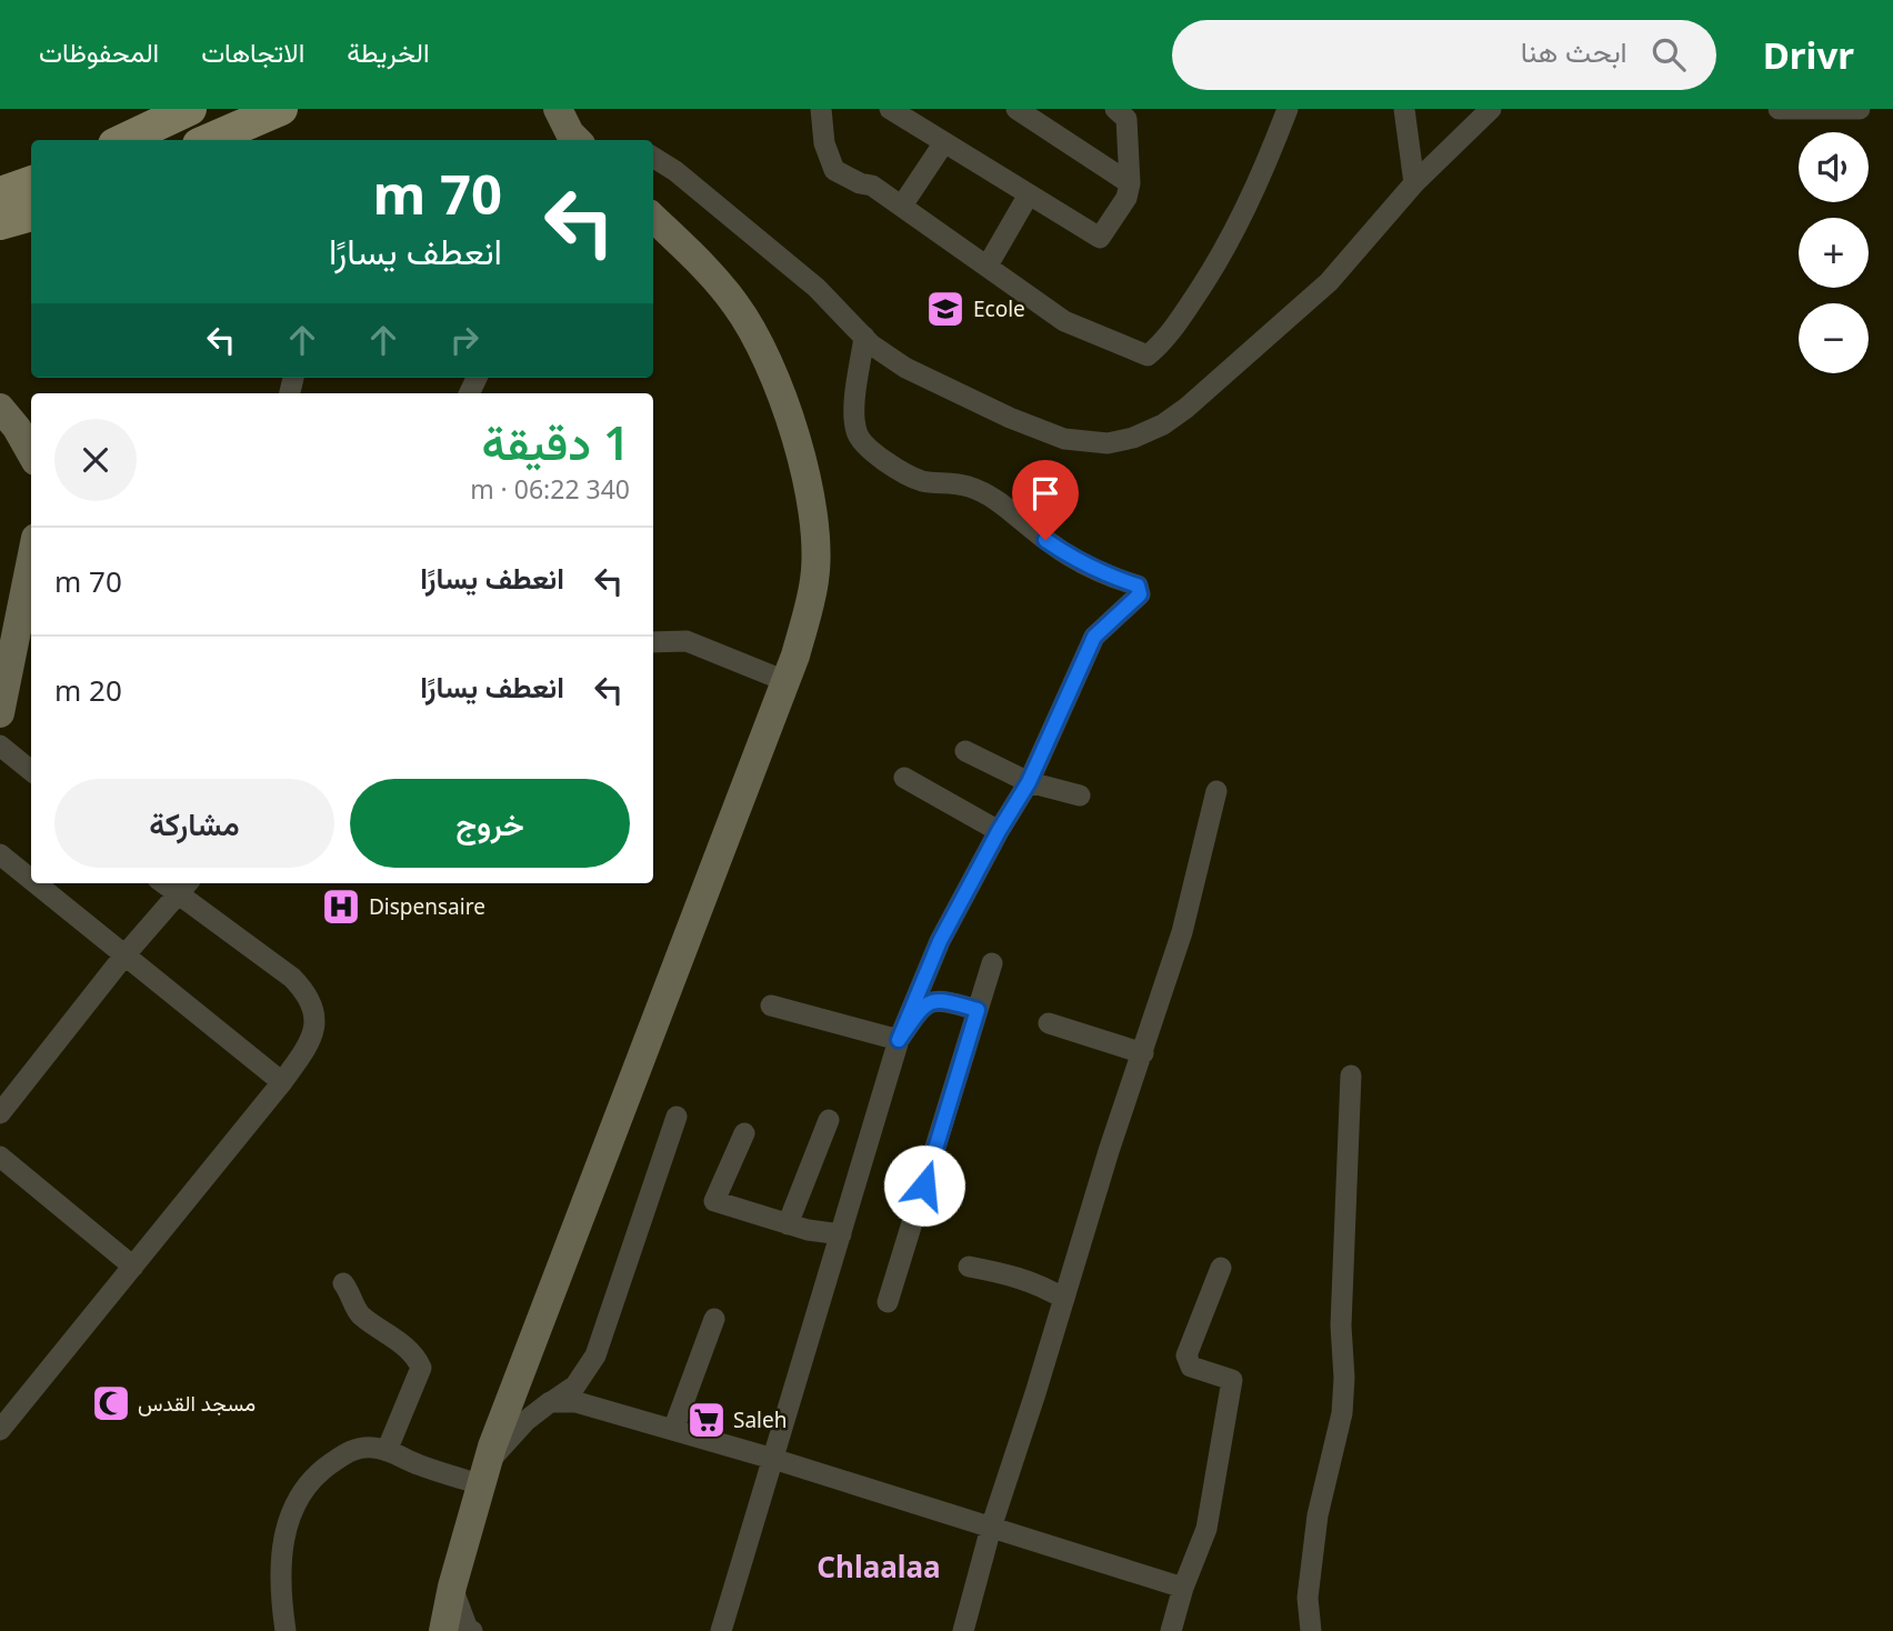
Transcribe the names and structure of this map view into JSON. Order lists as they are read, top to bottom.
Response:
{
  "districts": ["Chlaalaa"],
  "places": {
    "school or university": ["Ecole"],
    "hospital": ["Dispensaire"],
    "mosque": ["مسجد القدس"],
    "supermarket": ["Saleh"]
  },
  "page": {
    "header": "Drivr",
    "search": "ابحث هنا",
    "nav": ["الخريطة", "الاتجاهات", "المحفوظات"],
    "map_buttons": ["+", "−"],
    "turn": ["70 m", "انعطف يسارًا"],
    "heading": ["1 دقيقة", "340 m · 06:22"],
    "list": [
      {
        "name": "انعطف يسارًا",
        "value": "70 m"
      },
      {
        "name": "انعطف يسارًا",
        "value": "20 m"
      }
    ],
    "buttons": ["خروج", "مشاركة"]
  }
}
